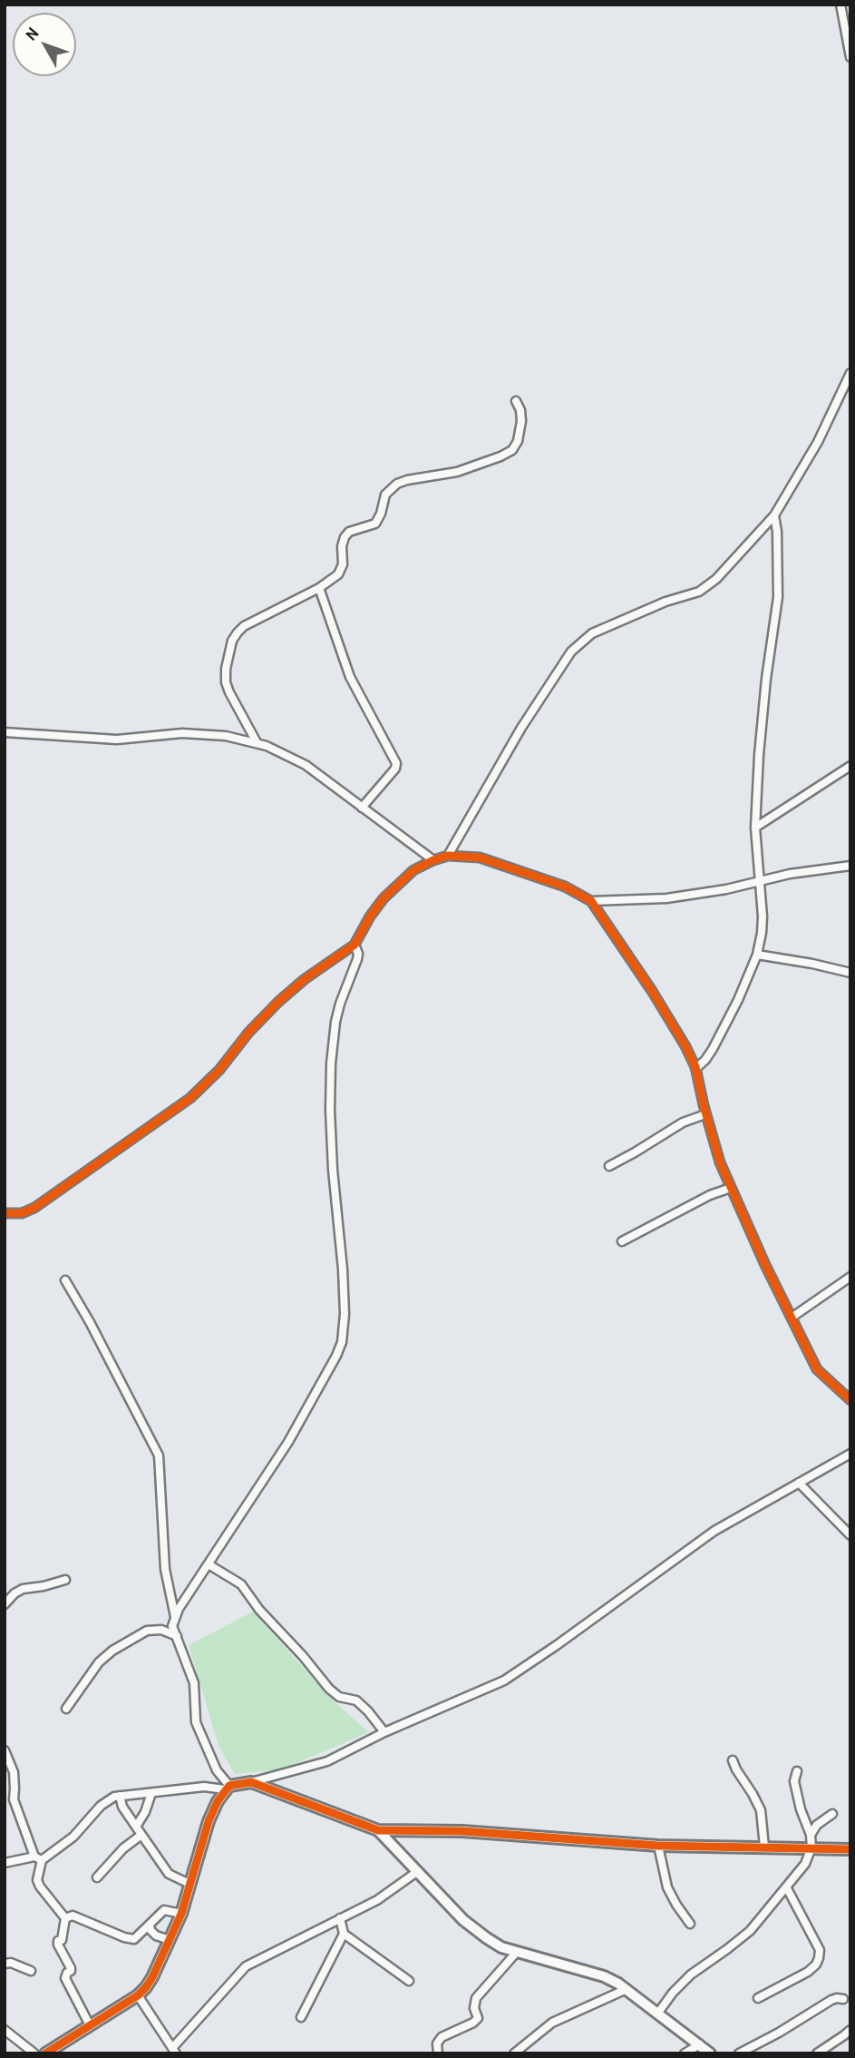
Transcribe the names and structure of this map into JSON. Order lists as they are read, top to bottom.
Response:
{
  "north": "top left"
}
